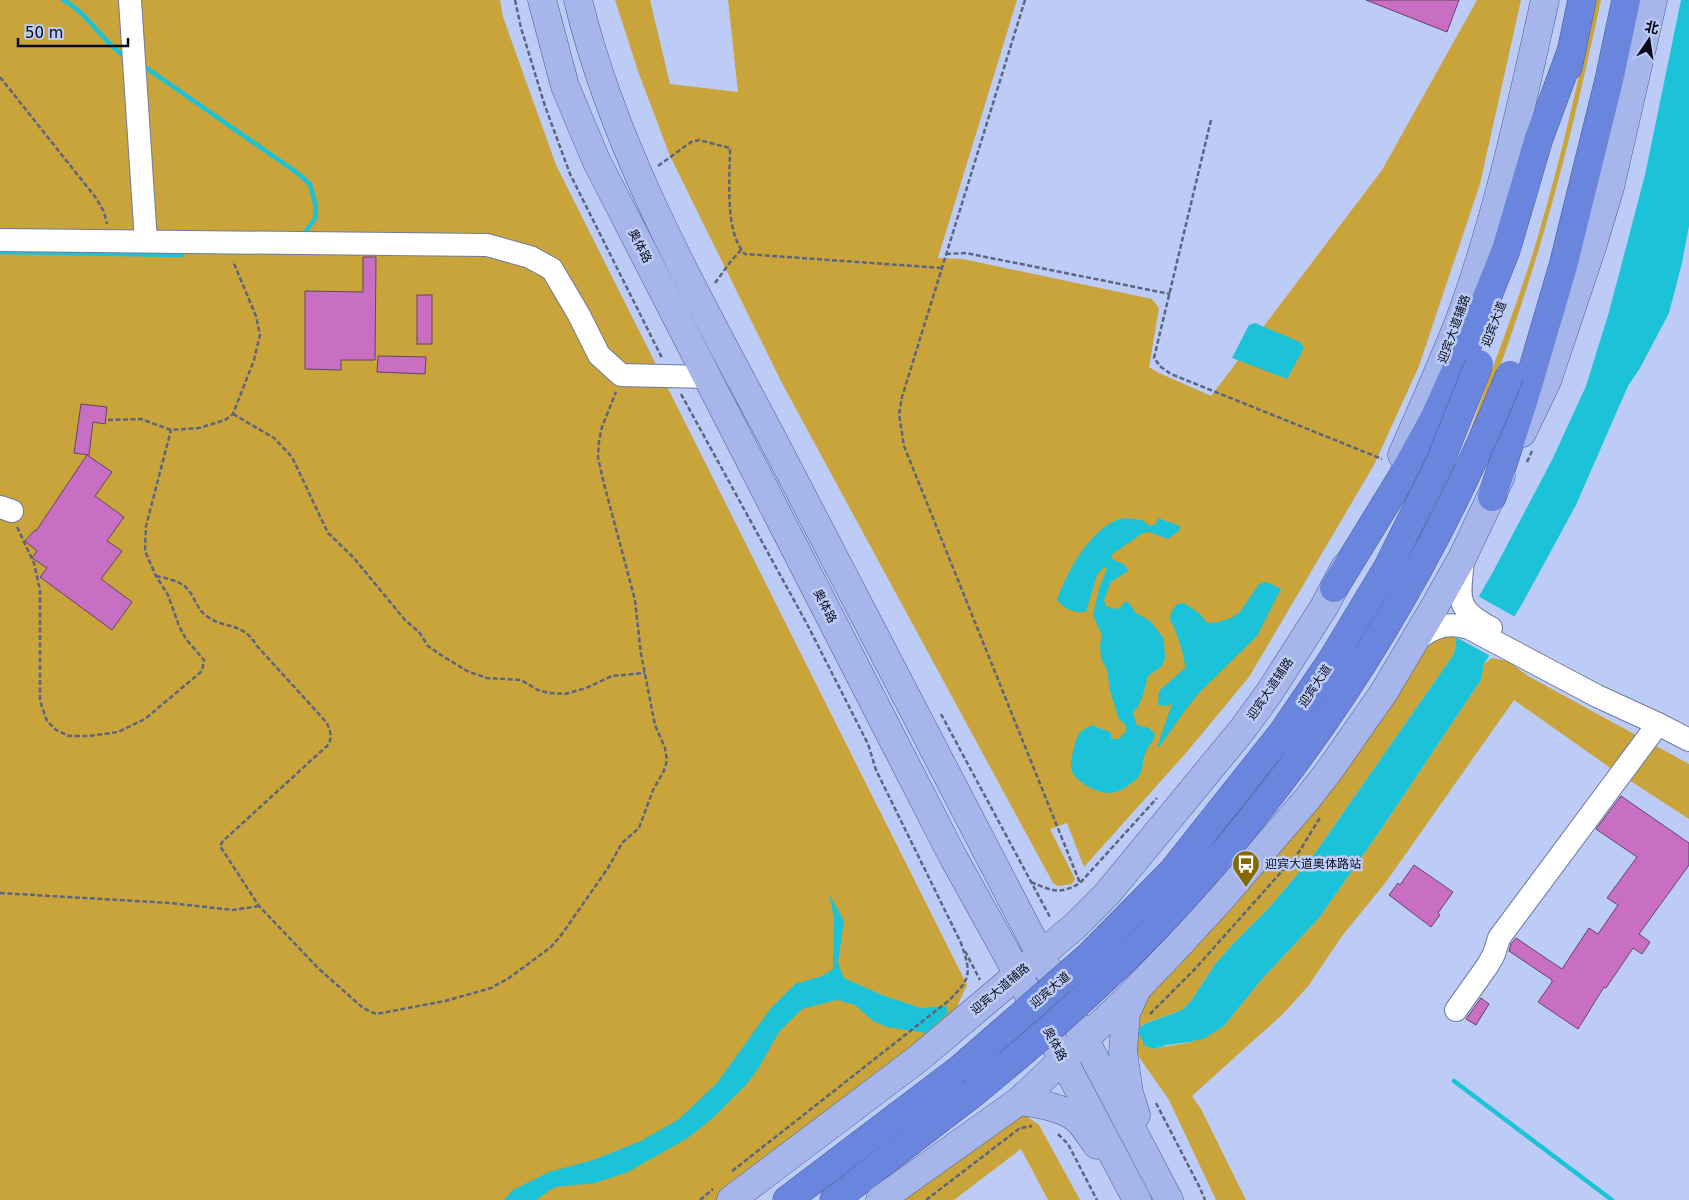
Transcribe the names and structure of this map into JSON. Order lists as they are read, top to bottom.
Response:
{
  "streets": {
    "highway": ["迎宾大道"],
    "main road": ["奥体路", "迎宾大道辅路"]
  },
  "crossings": [
    ["奥体路", "迎宾大道辅路"]
  ],
  "places": {
    "bus stop": ["迎宾大道奥体路站"]
  },
  "scale_bar": "50 m",
  "north": "top"
}
